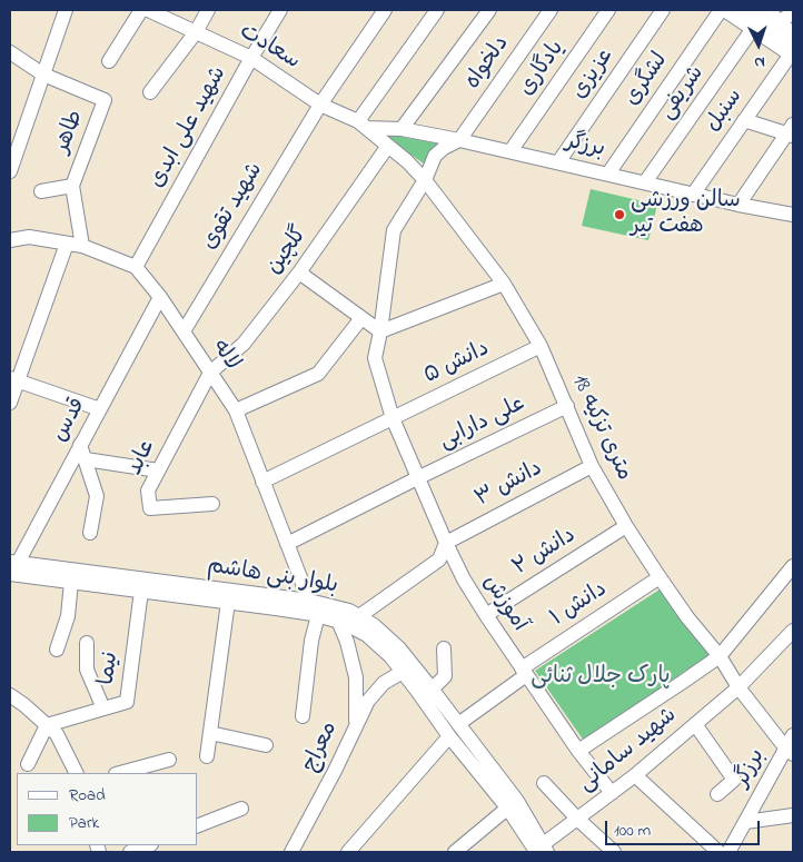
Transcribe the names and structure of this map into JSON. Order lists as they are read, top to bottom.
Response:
{
  "streets": {
    "street": [
      "سعادت",
      "دلخواه",
      "یادگاری",
      "عزیزی",
      "لشگری",
      "شریفی",
      "سنبل",
      "شهید علی ابدی",
      "طاهر",
      "برزگر",
      "شهید تقوی",
      "گلچین",
      "لاله",
      "دانش ۵",
      "قدس",
      "علی دارابی",
      "18 متری تزکیه",
      "عابد",
      "دانش ۳",
      "دانش ۲",
      "بلوار بنی هاشم",
      "آموزش",
      "دانش ۱",
      "نیما",
      "معراج",
      "شهید سامانی"
    ]
  },
  "crossings": [
    ["سعادت", "شهید علی ابدی"],
    ["سعادت", "برزگر"],
    ["سعادت", "شهید تقوی"],
    ["سعادت", "18 متری تزکیه"],
    ["دلخواه", "برزگر"],
    ["دلخواه", "آموزش"],
    ["یادگاری", "برزگر"],
    ["عزیزی", "برزگر"],
    ["لشگری", "برزگر"],
    ["شریفی", "برزگر"],
    ["سنبل", "برزگر"],
    ["شهید علی ابدی", "لاله"],
    ["طاهر", "لاله"],
    ["برزگر", "18 متری تزکیه"],
    ["برزگر", "آموزش"],
    ["شهید تقوی", "لاله"],
    ["گلچین", "لاله"],
    ["گلچین", "18 متری تزکیه"],
    ["گلچین", "عابد"],
    ["لاله", "دانش ۵"],
    ["لاله", "قدس"],
    ["لاله", "علی دارابی"],
    ["لاله", "عابد"],
    ["لاله", "بلوار بنی هاشم"],
    ["دانش ۵", "18 متری تزکیه"],
    ["دانش ۵", "آموزش"],
    ["قدس", "بلوار بنی هاشم"],
    ["علی دارابی", "18 متری تزکیه"],
    ["علی دارابی", "آموزش"],
    ["18 متری تزکیه", "دانش ۳"],
    ["18 متری تزکیه", "دانش ۲"],
    ["18 متری تزکیه", "آموزش"],
    ["18 متری تزکیه", "دانش ۱"],
    ["18 متری تزکیه", "شهید سامانی"],
    ["دانش ۳", "آموزش"],
    ["دانش ۲", "آموزش"],
    ["بلوار بنی هاشم", "دانش ۱"],
    ["بلوار بنی هاشم", "نیما"],
    ["بلوار بنی هاشم", "معراج"],
    ["بلوار بنی هاشم", "شهید سامانی"],
    ["آموزش", "دانش ۱"],
    ["آموزش", "شهید سامانی"]
  ],
  "parks": ["پارک جلال ثنائی"],
  "places": ["سالن ورزشی هفت تیر"],
  "legend": ["Road", "Park"],
  "scale_bar": "100 m",
  "north": "bottom"
}
